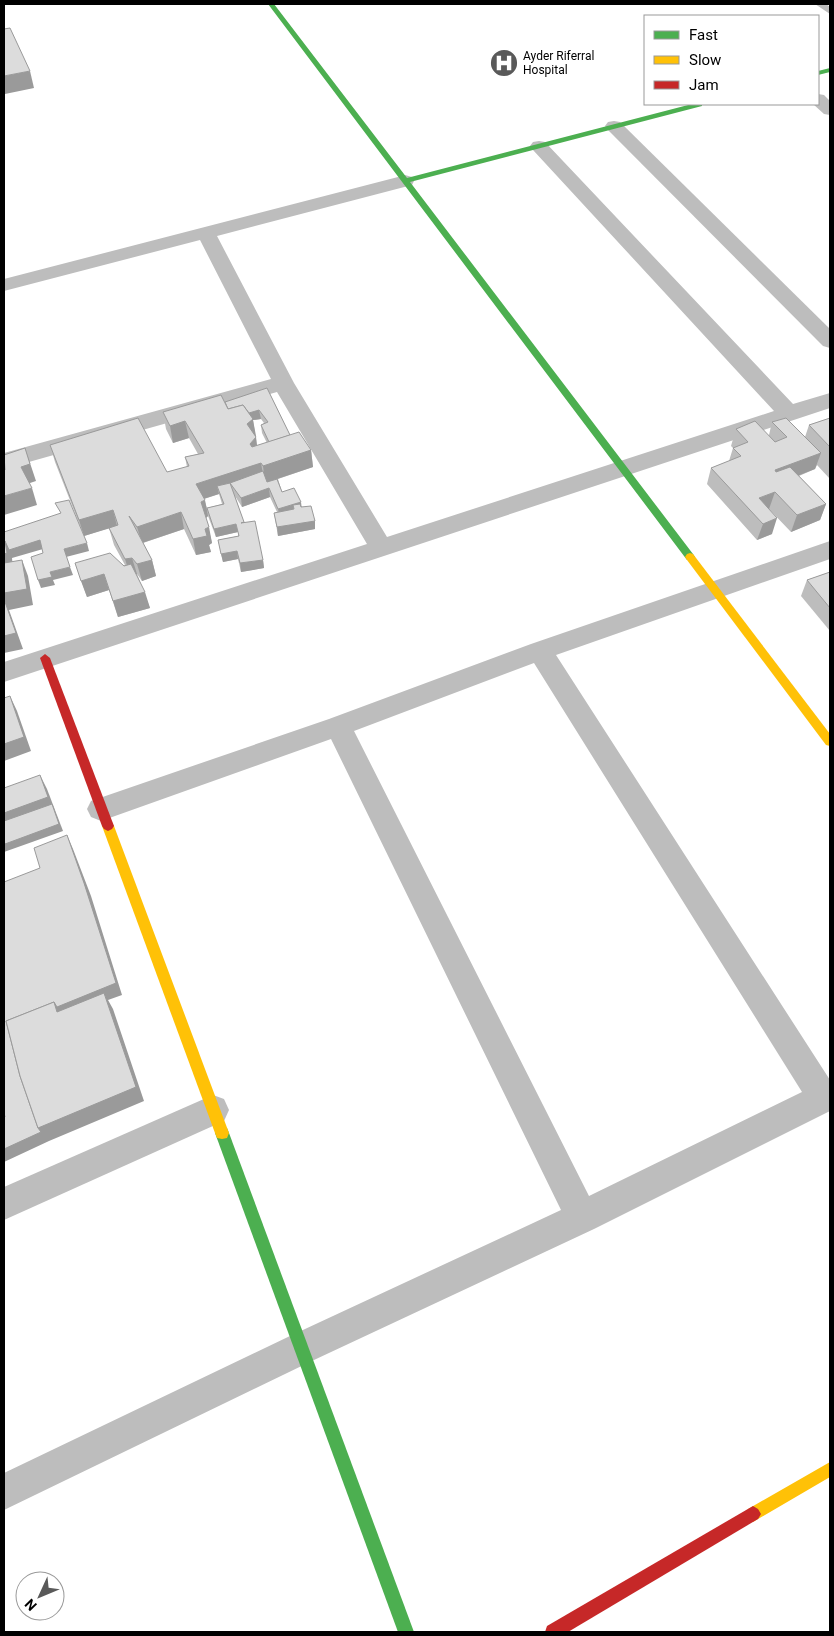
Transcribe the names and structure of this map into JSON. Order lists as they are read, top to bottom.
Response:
{
  "places": {
    "hospital": ["Ayder Riferral Hospital"]
  },
  "legend": ["Fast", "Slow", "Jam"],
  "north": "bottom left"
}
